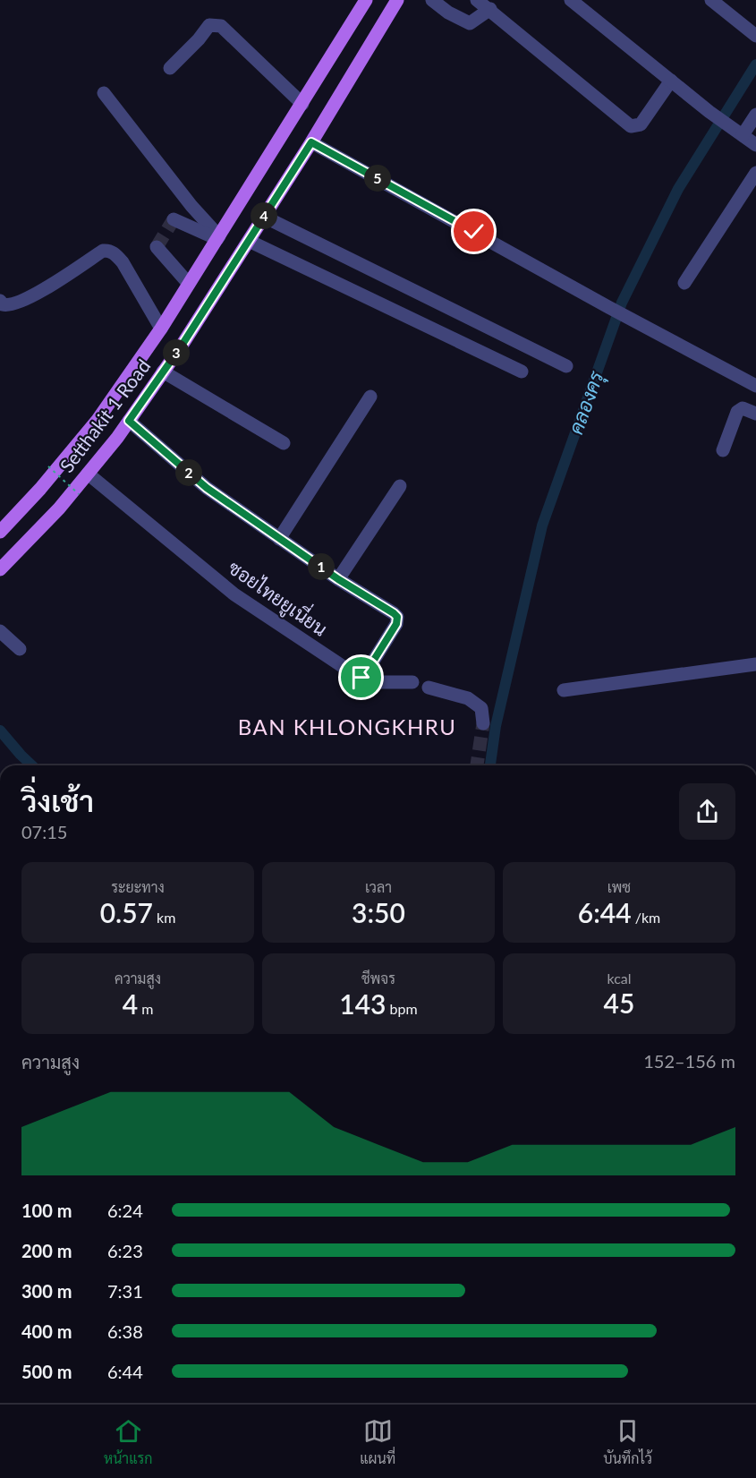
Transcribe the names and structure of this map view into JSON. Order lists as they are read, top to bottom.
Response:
{
  "streets": {
    "main road": ["Setthakit 1 Road"],
    "street": ["ซอยไทยยูเนี่ยน"]
  },
  "crossings": [
    ["Setthakit 1 Road", "ซอยไทยยูเนี่ยน"]
  ],
  "districts": ["BAN KHLONGKHRU"],
  "water": ["คลองครุ"],
  "page": {
    "pins": [
      "5",
      "4",
      "3",
      "2",
      "1"
    ],
    "heading": ["วิ่งเช้า", "07:15"],
    "stats": [
      ["ระยะทาง", "0.57 km"],
      ["เวลา", "3:50"],
      ["เพซ", "6:44 /km"],
      ["ความสูง", "4 m"],
      ["ชีพจร", "143 bpm"],
      ["kcal", "45"]
    ],
    "chart": ["ความสูง", "152–156 m"],
    "list": [
      {
        "name": "100 m",
        "note": "6:24"
      },
      {
        "name": "200 m",
        "note": "6:23"
      },
      {
        "name": "300 m",
        "note": "7:31"
      },
      {
        "name": "400 m",
        "note": "6:38"
      },
      {
        "name": "500 m",
        "note": "6:44"
      }
    ],
    "tabs": ["หน้าแรก", "แผนที่", "บันทึกไว้"]
  }
}
